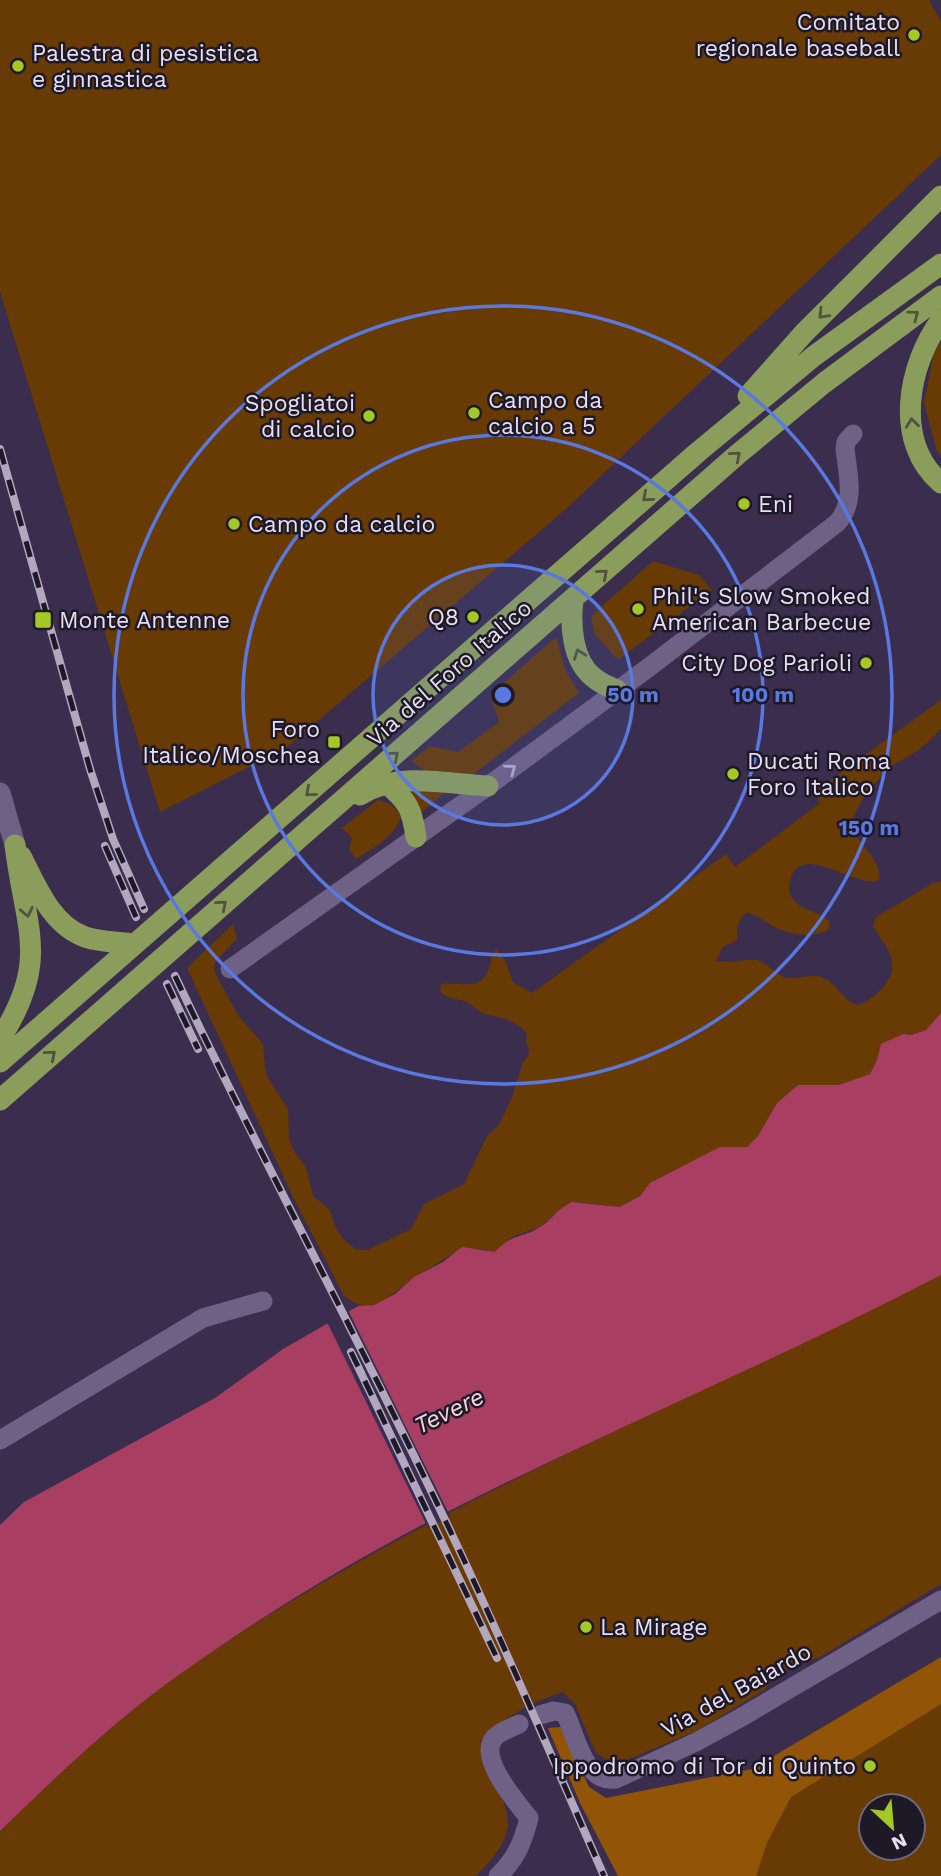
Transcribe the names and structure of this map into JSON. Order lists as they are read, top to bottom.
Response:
{
  "streets": {
    "highway": ["Via del Foro Italico"],
    "street": ["Via del Baiardo"]
  },
  "water": ["Tevere"],
  "places": {
    "other": [
      "Comitato regionale baseball",
      "Palestra di pesistica e ginnastica",
      "Campo da calcio a 5",
      "Spogliatoi di calcio",
      "Eni",
      "Campo da calcio",
      "Phil's Slow Smoked American Barbecue",
      "Q8",
      "City Dog Parioli",
      "Ducati Roma Foro Italico",
      "La Mirage",
      "Ippodromo di Tor di Quinto"
    ],
    "transit": ["Monte Antenne", "Foro Italico/Moschea"]
  },
  "north": "bottom right",
  "rings": ["50 m", "100 m", "150 m"]
}
